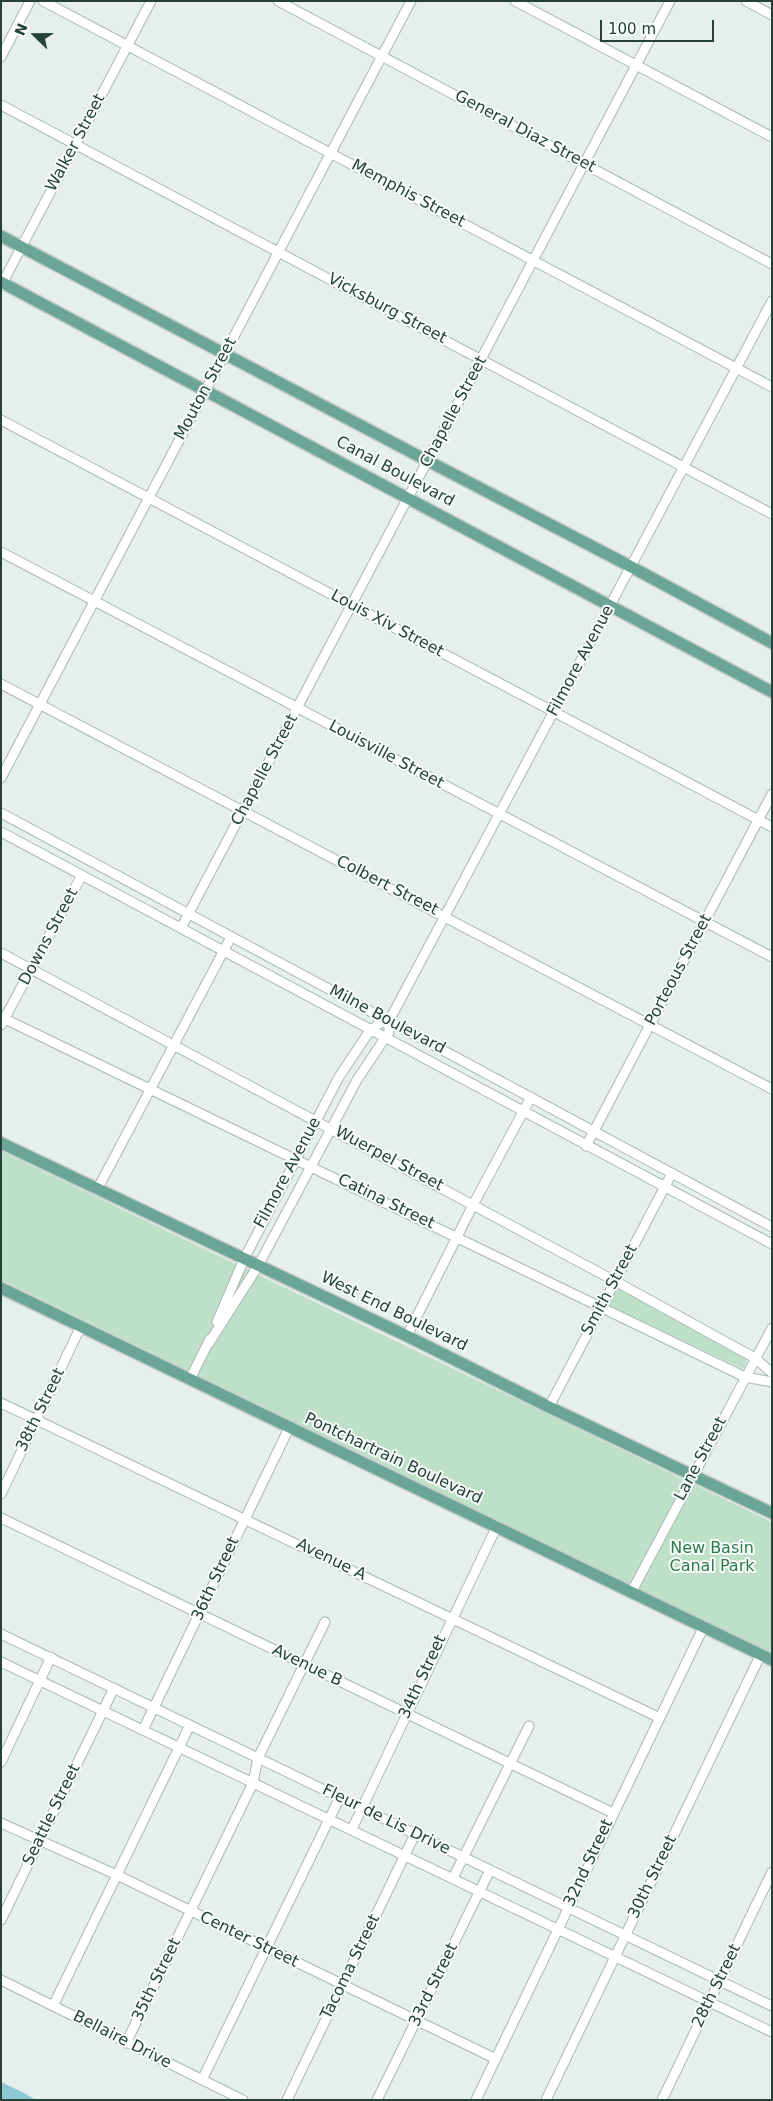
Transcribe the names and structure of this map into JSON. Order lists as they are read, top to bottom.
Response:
{
  "streets": {
    "main road": ["Canal Boulevard", "West End Boulevard", "Pontchartrain Boulevard"],
    "street": [
      "General Diaz Street",
      "Walker Street",
      "Memphis Street",
      "Vicksburg Street",
      "Mouton Street",
      "Chapelle Street",
      "Louis Xiv Street",
      "Filmore Avenue",
      "Louisville Street",
      "Colbert Street",
      "Downs Street",
      "Porteous Street",
      "Milne Boulevard",
      "Wuerpel Street",
      "Catina Street",
      "Smith Street",
      "38th Street",
      "Lane Street",
      "Avenue A",
      "36th Street",
      "Avenue B",
      "34th Street",
      "Seattle Street",
      "Fleur de Lis Drive",
      "32nd Street",
      "30th Street",
      "Center Street",
      "Tacoma Street",
      "35th Street",
      "33rd Street",
      "28th Street",
      "Bellaire Drive"
    ]
  },
  "crossings": [
    ["General Diaz Street", "Mouton Street"],
    ["General Diaz Street", "Chapelle Street"],
    ["Walker Street", "Memphis Street"],
    ["Walker Street", "Vicksburg Street"],
    ["Walker Street", "Canal Boulevard"],
    ["Memphis Street", "Mouton Street"],
    ["Memphis Street", "Chapelle Street"],
    ["Memphis Street", "Filmore Avenue"],
    ["Vicksburg Street", "Mouton Street"],
    ["Vicksburg Street", "Chapelle Street"],
    ["Vicksburg Street", "Filmore Avenue"],
    ["Mouton Street", "Canal Boulevard"],
    ["Mouton Street", "Louis Xiv Street"],
    ["Mouton Street", "Louisville Street"],
    ["Mouton Street", "Colbert Street"],
    ["Chapelle Street", "Canal Boulevard"],
    ["Chapelle Street", "Louis Xiv Street"],
    ["Chapelle Street", "Louisville Street"],
    ["Chapelle Street", "Colbert Street"],
    ["Chapelle Street", "Milne Boulevard"],
    ["Canal Boulevard", "Filmore Avenue"],
    ["Louis Xiv Street", "Filmore Avenue"],
    ["Louis Xiv Street", "Porteous Street"],
    ["Filmore Avenue", "Louisville Street"],
    ["Filmore Avenue", "Colbert Street"],
    ["Filmore Avenue", "Milne Boulevard"],
    ["Filmore Avenue", "Wuerpel Street"],
    ["Filmore Avenue", "Catina Street"],
    ["Filmore Avenue", "West End Boulevard"],
    ["Filmore Avenue", "Pontchartrain Boulevard"],
    ["Louisville Street", "Porteous Street"],
    ["Colbert Street", "Porteous Street"],
    ["Downs Street", "Milne Boulevard"],
    ["Downs Street", "Wuerpel Street"],
    ["Downs Street", "Catina Street"],
    ["Porteous Street", "Milne Boulevard"],
    ["Milne Boulevard", "Smith Street"],
    ["Wuerpel Street", "Smith Street"],
    ["Wuerpel Street", "Lane Street"],
    ["Catina Street", "Smith Street"],
    ["Catina Street", "Lane Street"],
    ["Smith Street", "West End Boulevard"],
    ["West End Boulevard", "Lane Street"],
    ["38th Street", "Pontchartrain Boulevard"],
    ["38th Street", "Avenue A"],
    ["Pontchartrain Boulevard", "Lane Street"],
    ["Pontchartrain Boulevard", "36th Street"],
    ["Pontchartrain Boulevard", "34th Street"],
    ["Pontchartrain Boulevard", "32nd Street"],
    ["Pontchartrain Boulevard", "30th Street"],
    ["Avenue A", "36th Street"],
    ["Avenue A", "34th Street"],
    ["Avenue A", "32nd Street"],
    ["36th Street", "Avenue B"],
    ["36th Street", "Fleur de Lis Drive"],
    ["Avenue B", "34th Street"],
    ["Avenue B", "32nd Street"],
    ["Avenue B", "35th Street"],
    ["34th Street", "Fleur de Lis Drive"],
    ["Seattle Street", "Fleur de Lis Drive"],
    ["Seattle Street", "Center Street"],
    ["Fleur de Lis Drive", "32nd Street"],
    ["Fleur de Lis Drive", "30th Street"],
    ["Fleur de Lis Drive", "Tacoma Street"],
    ["Fleur de Lis Drive", "35th Street"],
    ["Fleur de Lis Drive", "33rd Street"],
    ["Fleur de Lis Drive", "28th Street"],
    ["32nd Street", "Center Street"],
    ["Center Street", "Tacoma Street"],
    ["Center Street", "35th Street"],
    ["Center Street", "33rd Street"],
    ["35th Street", "Bellaire Drive"]
  ],
  "parks": ["New Basin Canal Park"],
  "scale_bar": "100 m",
  "north": "left"
}
